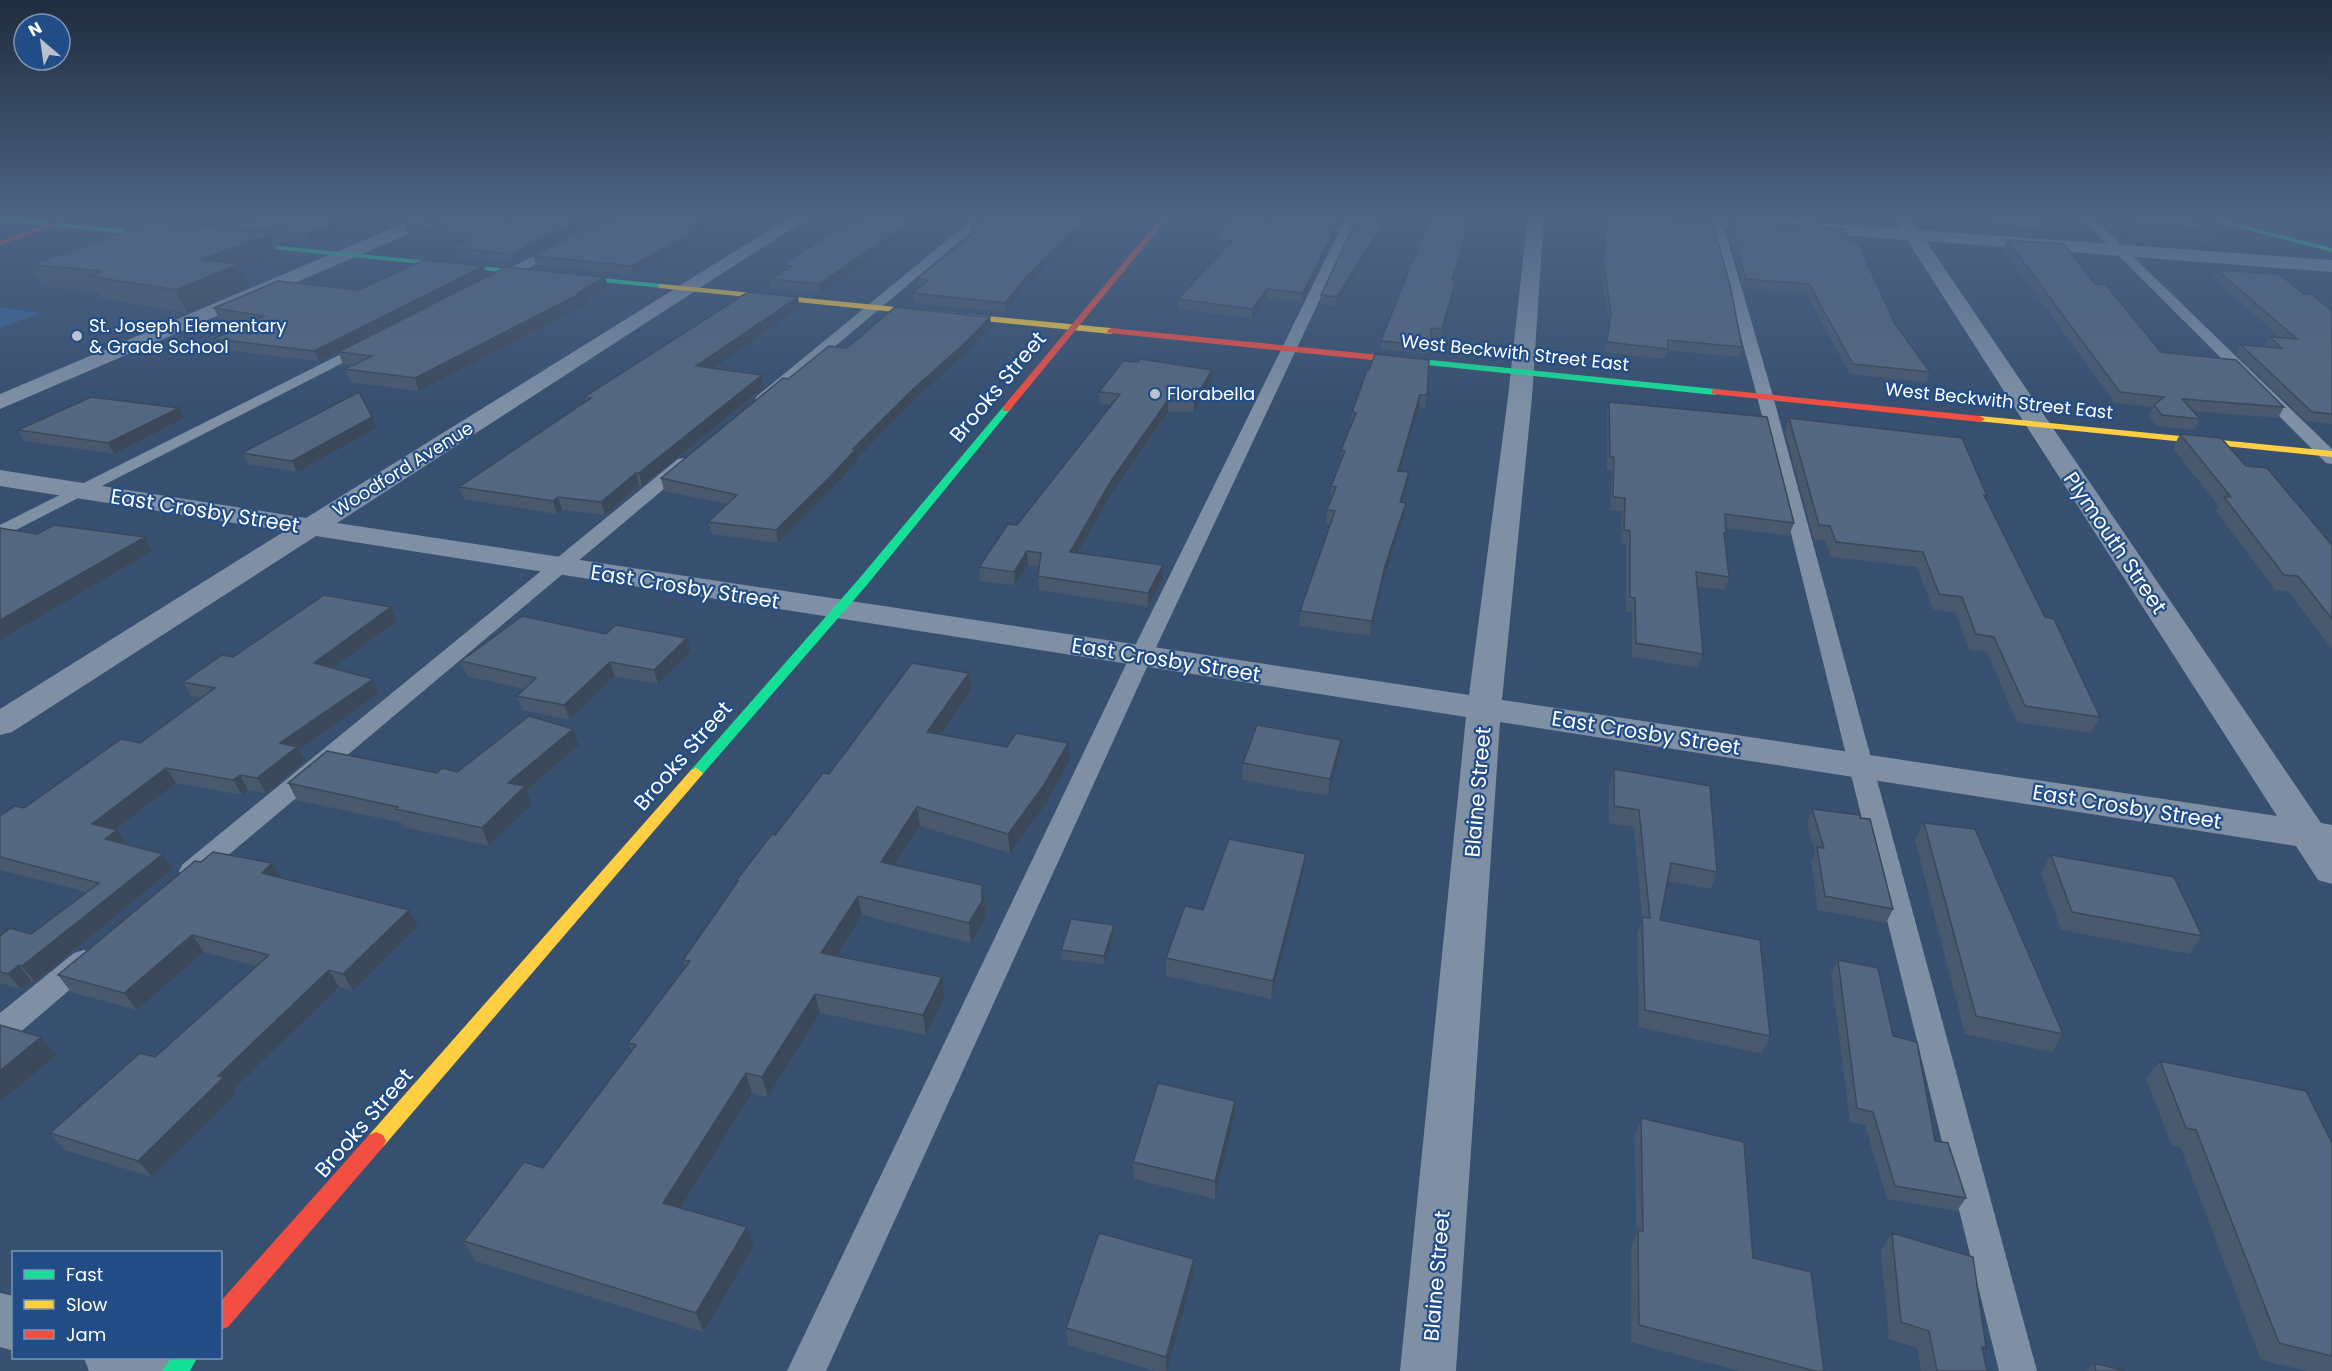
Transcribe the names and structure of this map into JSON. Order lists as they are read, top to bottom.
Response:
{
  "streets": {
    "main road": ["West Beckwith Street East", "Brooks Street"],
    "street": [
      "Woodford Avenue",
      "East Crosby Street",
      "Plymouth Street",
      "Blaine Street"
    ]
  },
  "crossings": [
    ["West Beckwith Street East", "Brooks Street"],
    ["West Beckwith Street East", "Woodford Avenue"],
    ["West Beckwith Street East", "Plymouth Street"],
    ["West Beckwith Street East", "Blaine Street"],
    ["Brooks Street", "East Crosby Street"],
    ["Woodford Avenue", "East Crosby Street"],
    ["East Crosby Street", "Plymouth Street"],
    ["East Crosby Street", "Blaine Street"]
  ],
  "places": ["St. Joseph Elementary & Grade School", "Florabella"],
  "legend": ["Fast", "Slow", "Jam"],
  "north": "top left"
}
